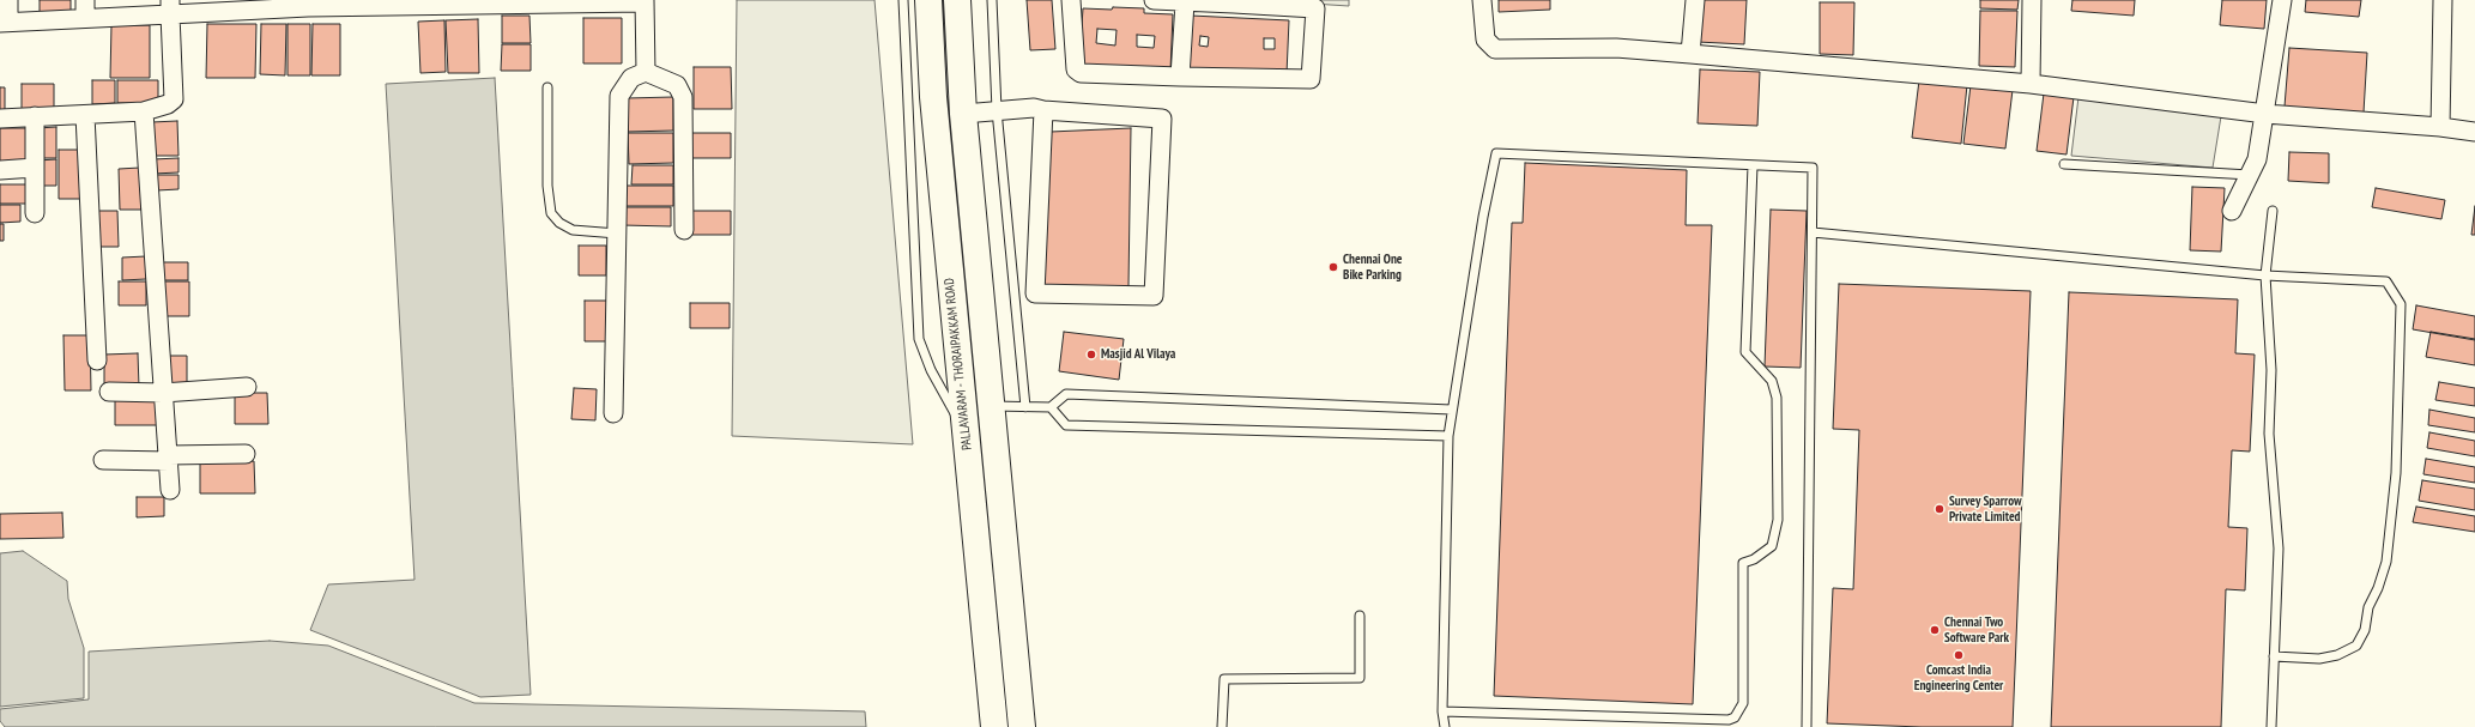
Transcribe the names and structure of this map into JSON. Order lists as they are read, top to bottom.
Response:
{
  "streets": {
    "main road": ["PALLAVARAM - THORAIPAKKAM ROAD"]
  },
  "places": [
    "Chennai One Bike Parking",
    "Masjid Al Vilaya",
    "Survey Sparrow Private Limited",
    "Chennai Two Software Park",
    "Comcast India Engineering Center"
  ]
}
